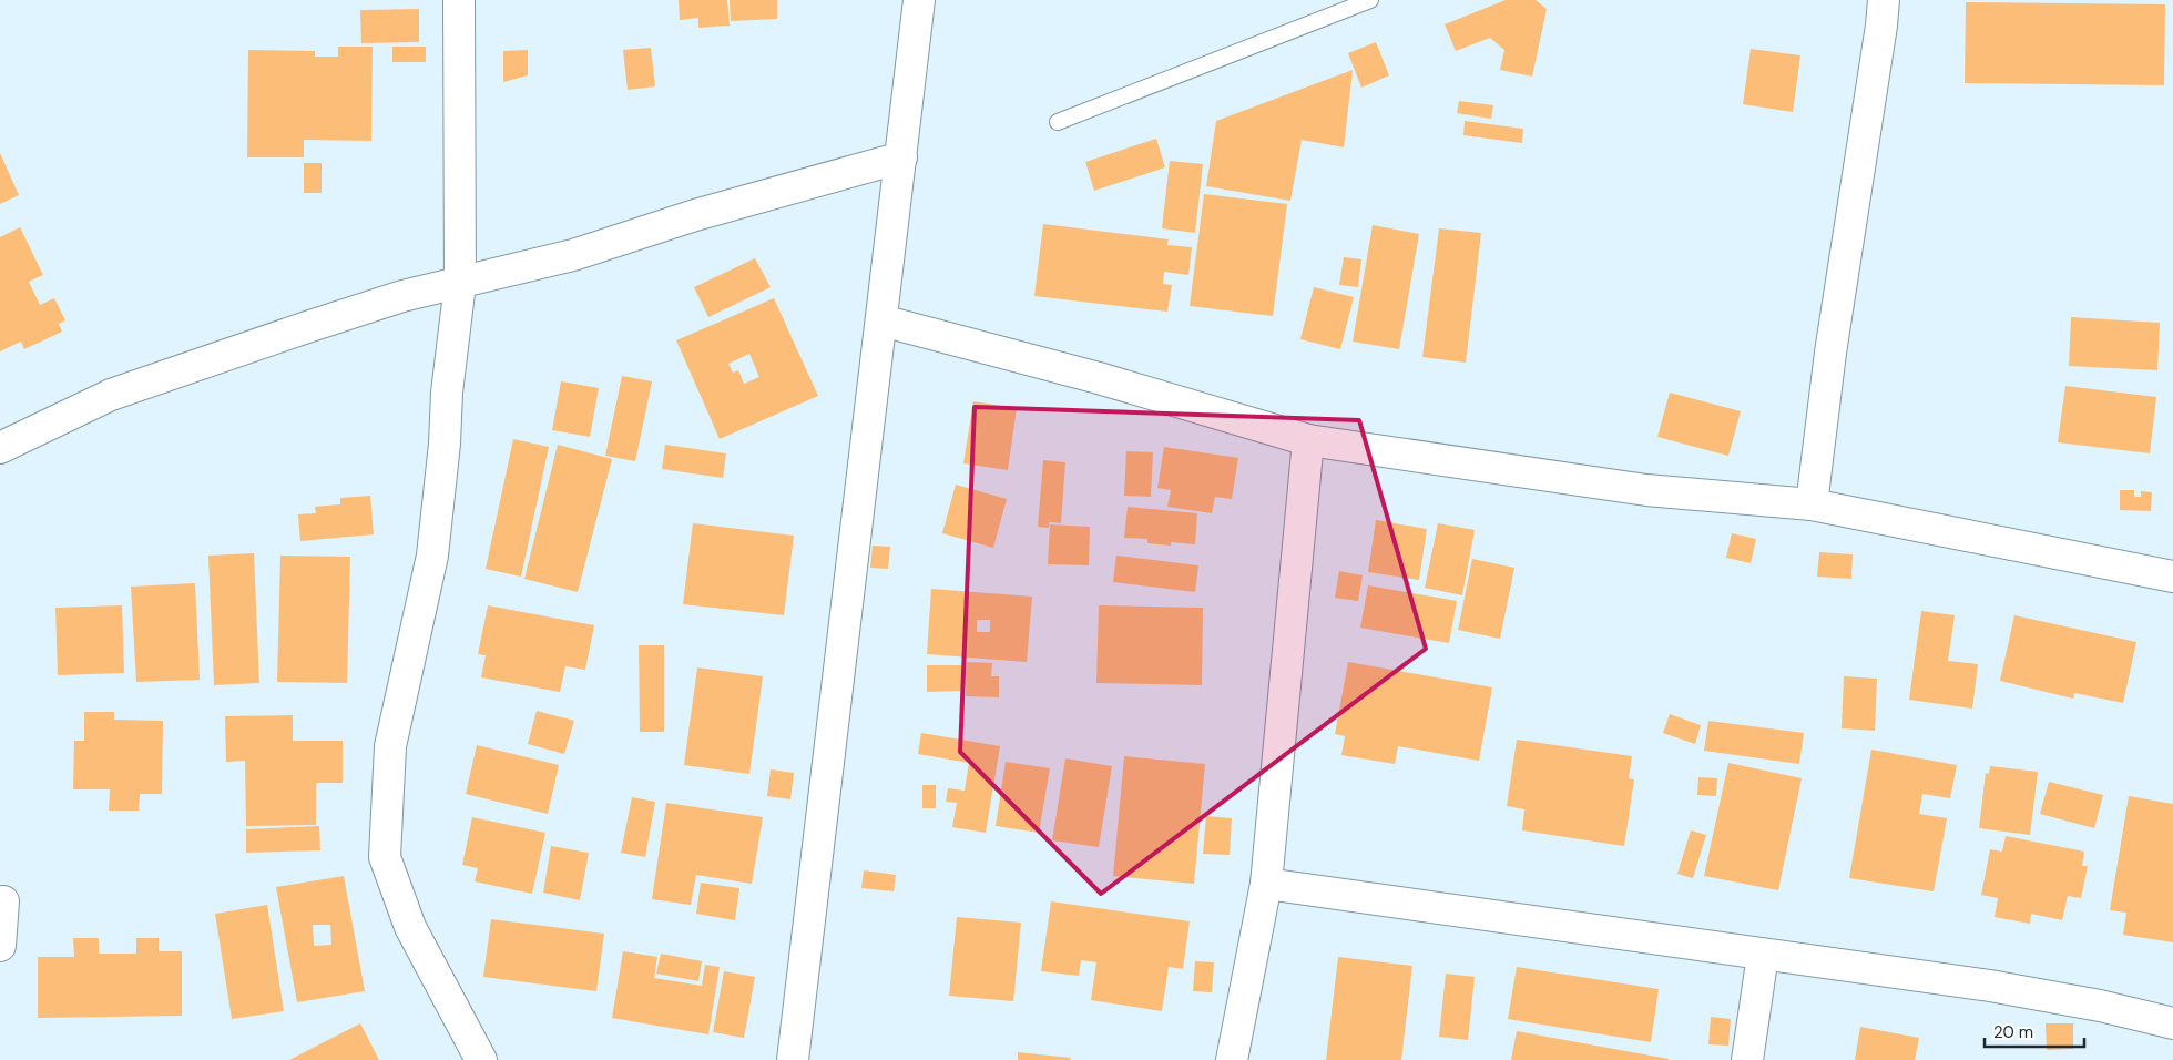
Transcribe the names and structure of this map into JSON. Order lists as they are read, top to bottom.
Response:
{
  "scale_bar": "20 m"
}
